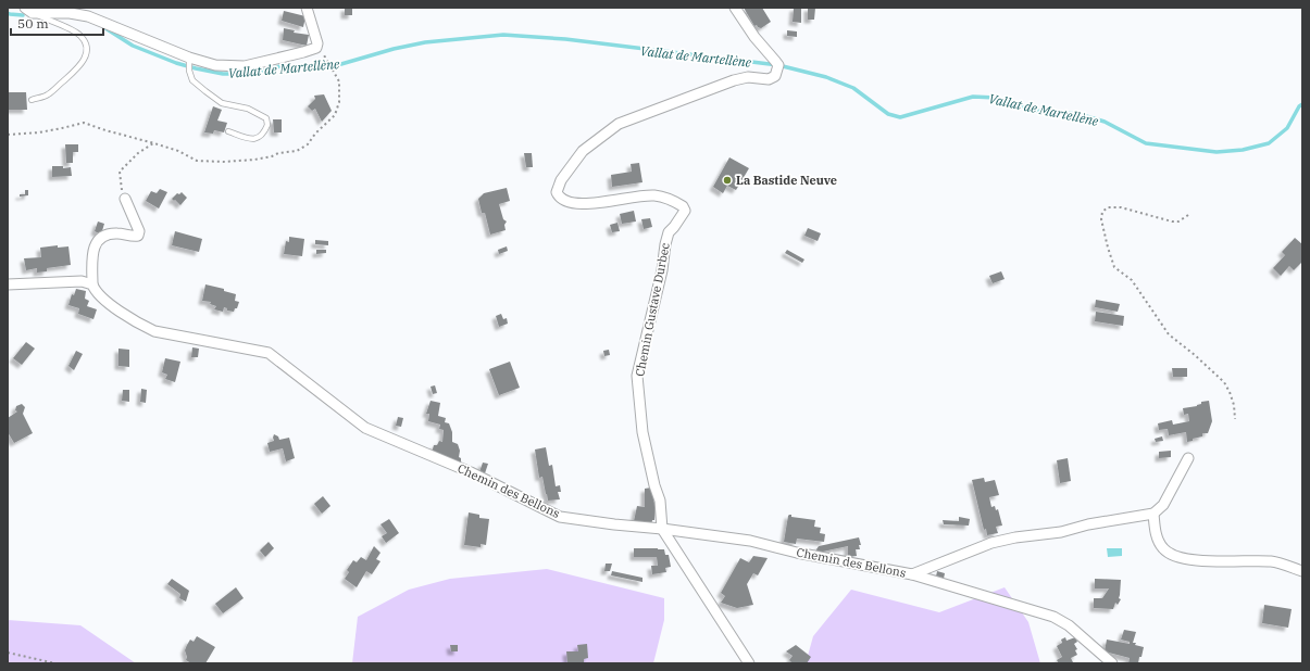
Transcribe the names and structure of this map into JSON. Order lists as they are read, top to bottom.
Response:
{
  "streets": {
    "street": ["Chemin Gustave Durbec", "Chemin des Bellons"]
  },
  "crossings": [
    ["Chemin Gustave Durbec", "Chemin des Bellons"]
  ],
  "water": ["Vallat de Martellène"],
  "places": ["La Bastide Neuve"],
  "scale_bar": "50 m"
}
